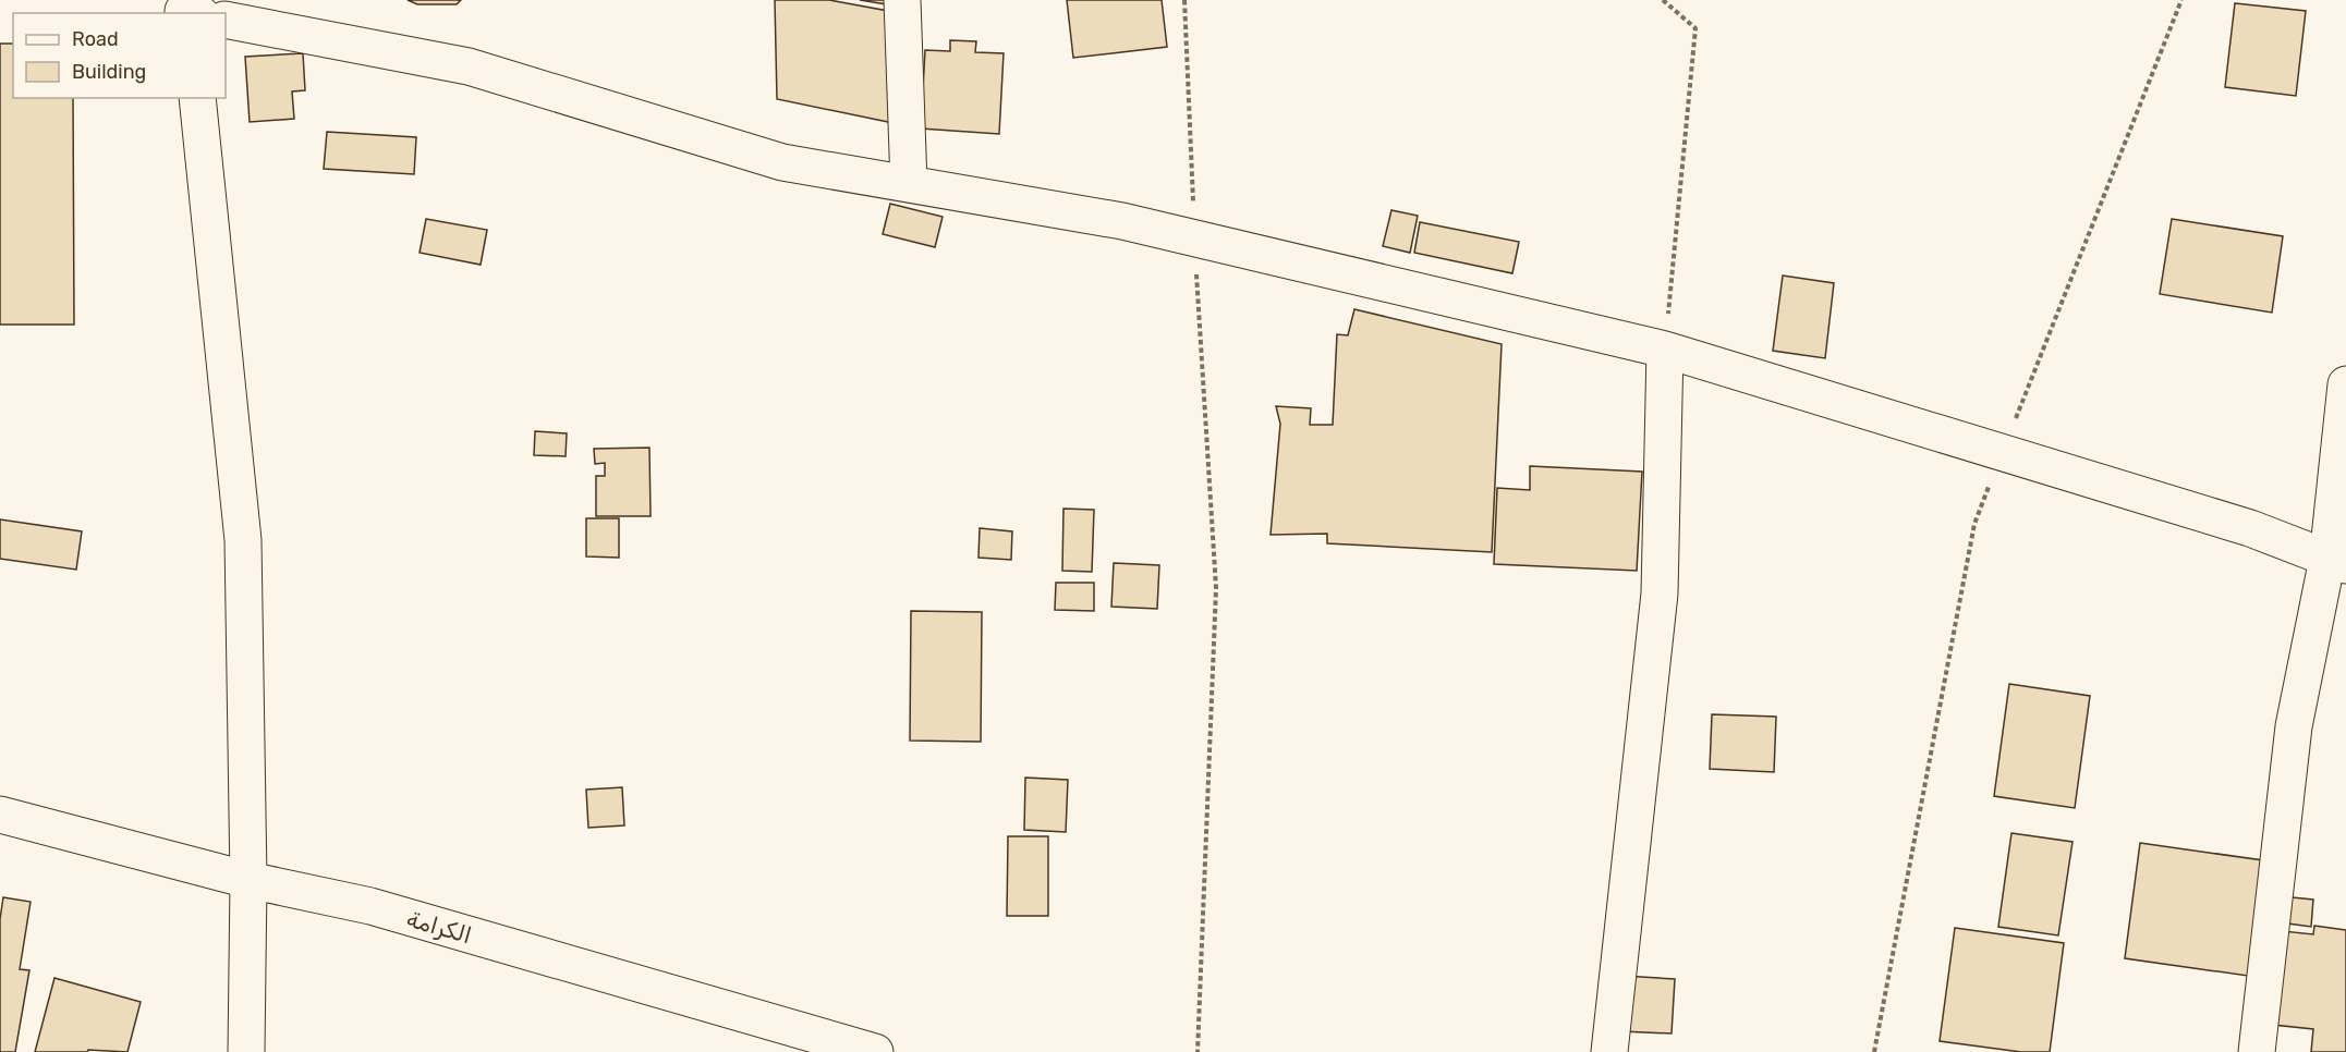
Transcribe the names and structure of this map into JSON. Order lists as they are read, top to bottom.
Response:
{
  "streets": {
    "street": ["الكرامة"]
  },
  "legend": ["Road", "Building"]
}
